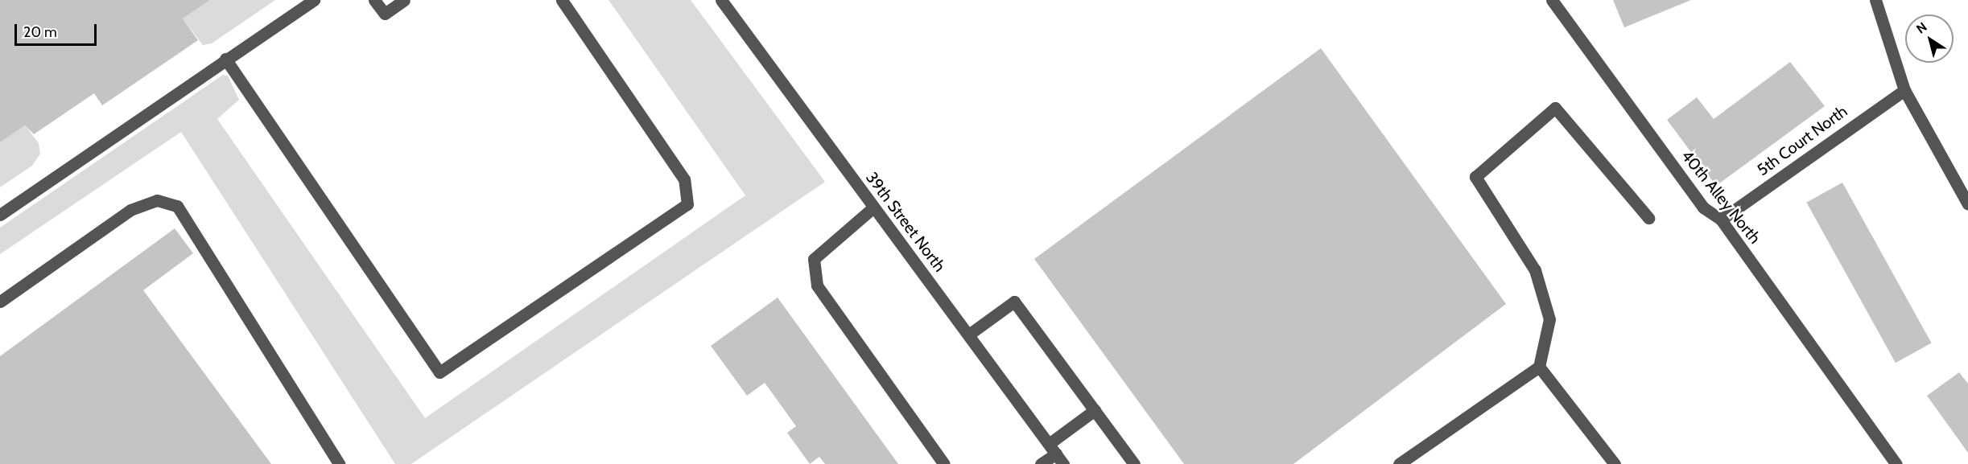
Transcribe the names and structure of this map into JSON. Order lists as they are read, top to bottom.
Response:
{
  "streets": {
    "street": ["5th Court North", "40th Alley North", "39th Street North"]
  },
  "crossings": [
    ["5th Court North", "40th Alley North"]
  ],
  "scale_bar": "20 m",
  "north": "top left"
}
